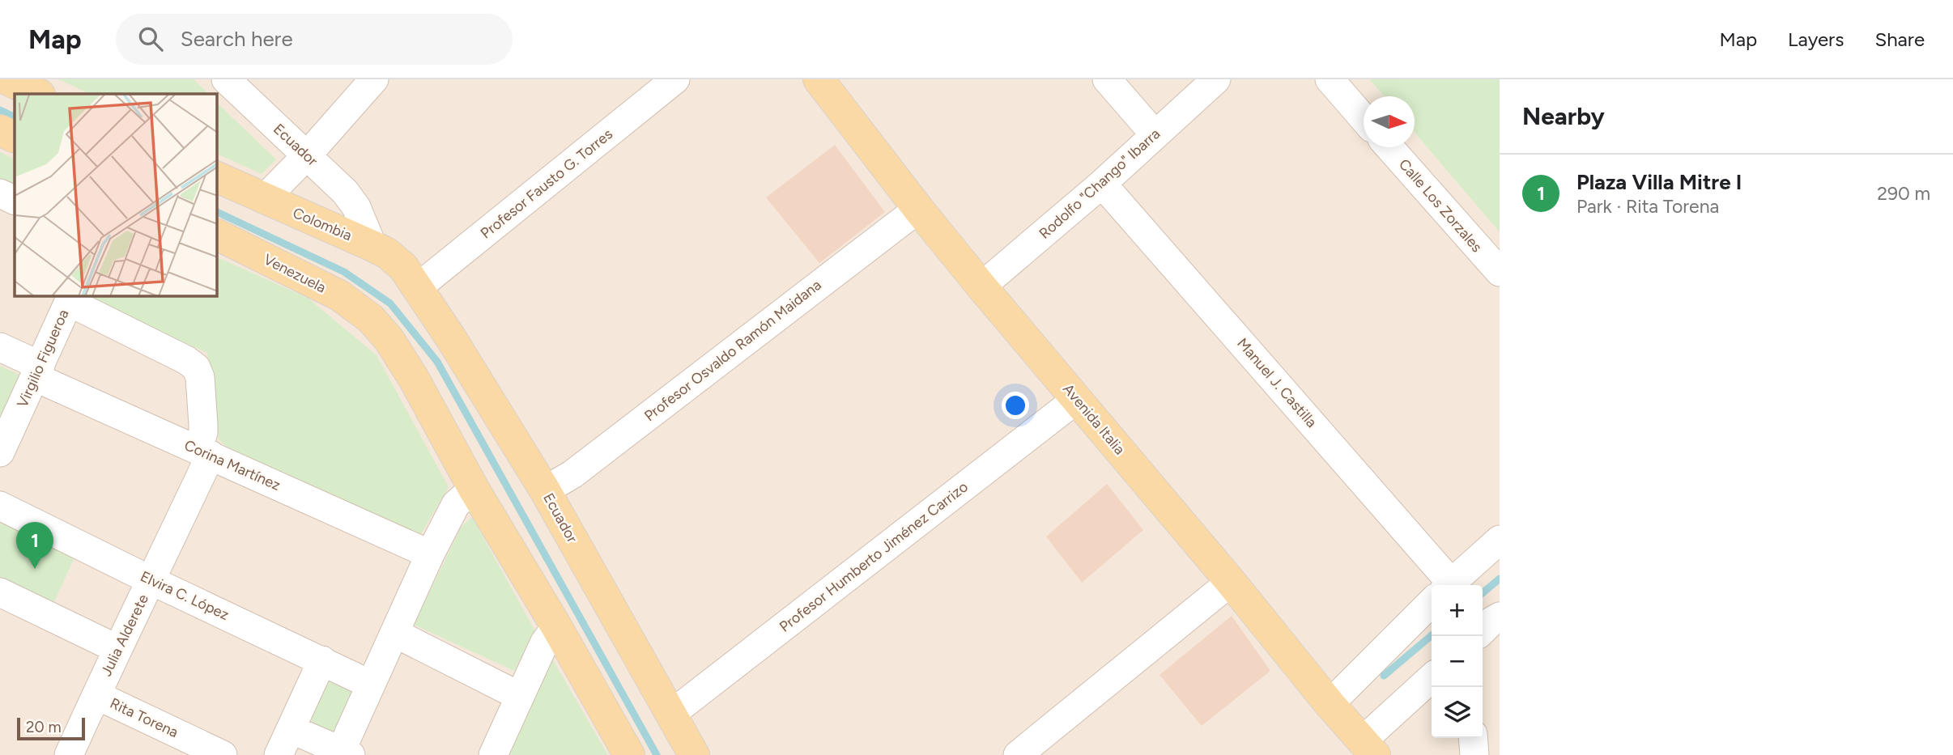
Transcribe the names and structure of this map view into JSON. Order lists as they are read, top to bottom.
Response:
{
  "streets": {
    "main road": [
      "Ecuador",
      "Colombia",
      "Venezuela",
      "Avenida Italia"
    ],
    "street": [
      "Profesor Fausto G. Torres",
      "Rodolfo \"Chango\" Ibarra",
      "Calle Los Zorzales",
      "Profesor Osvaldo Ramón Maidana",
      "Virgilio Figueroa",
      "Manuel J. Castilla",
      "Corina Martínez",
      "Profesor Humberto Jiménez Carrizo",
      "Elvira C. López",
      "Julia Alderete",
      "Rita Torena"
    ]
  },
  "crossings": [
    ["Ecuador", "Profesor Fausto G. Torres"],
    ["Ecuador", "Colombia"],
    ["Ecuador", "Profesor Osvaldo Ramón Maidana"],
    ["Ecuador", "Profesor Humberto Jiménez Carrizo"],
    ["Profesor Fausto G. Torres", "Colombia"],
    ["Rodolfo \"Chango\" Ibarra", "Manuel J. Castilla"],
    ["Rodolfo \"Chango\" Ibarra", "Avenida Italia"],
    ["Profesor Osvaldo Ramón Maidana", "Avenida Italia"],
    ["Virgilio Figueroa", "Corina Martínez"],
    ["Virgilio Figueroa", "Julia Alderete"],
    ["Avenida Italia", "Profesor Humberto Jiménez Carrizo"],
    ["Corina Martínez", "Julia Alderete"],
    ["Elvira C. López", "Julia Alderete"],
    ["Julia Alderete", "Rita Torena"]
  ],
  "scale_bar": "20 m",
  "north": "right",
  "page": {
    "header": "Map",
    "search": "Search here",
    "nav": ["Map", "Layers", "Share"],
    "heading": "Nearby",
    "list": [
      {
        "mark": "1",
        "name": "Plaza Villa Mitre I",
        "note": "Park · Rita Torena",
        "value": "290 m"
      }
    ],
    "pins": "1",
    "map_buttons": ["+", "−"],
    "scale": "20 m"
  }
}
